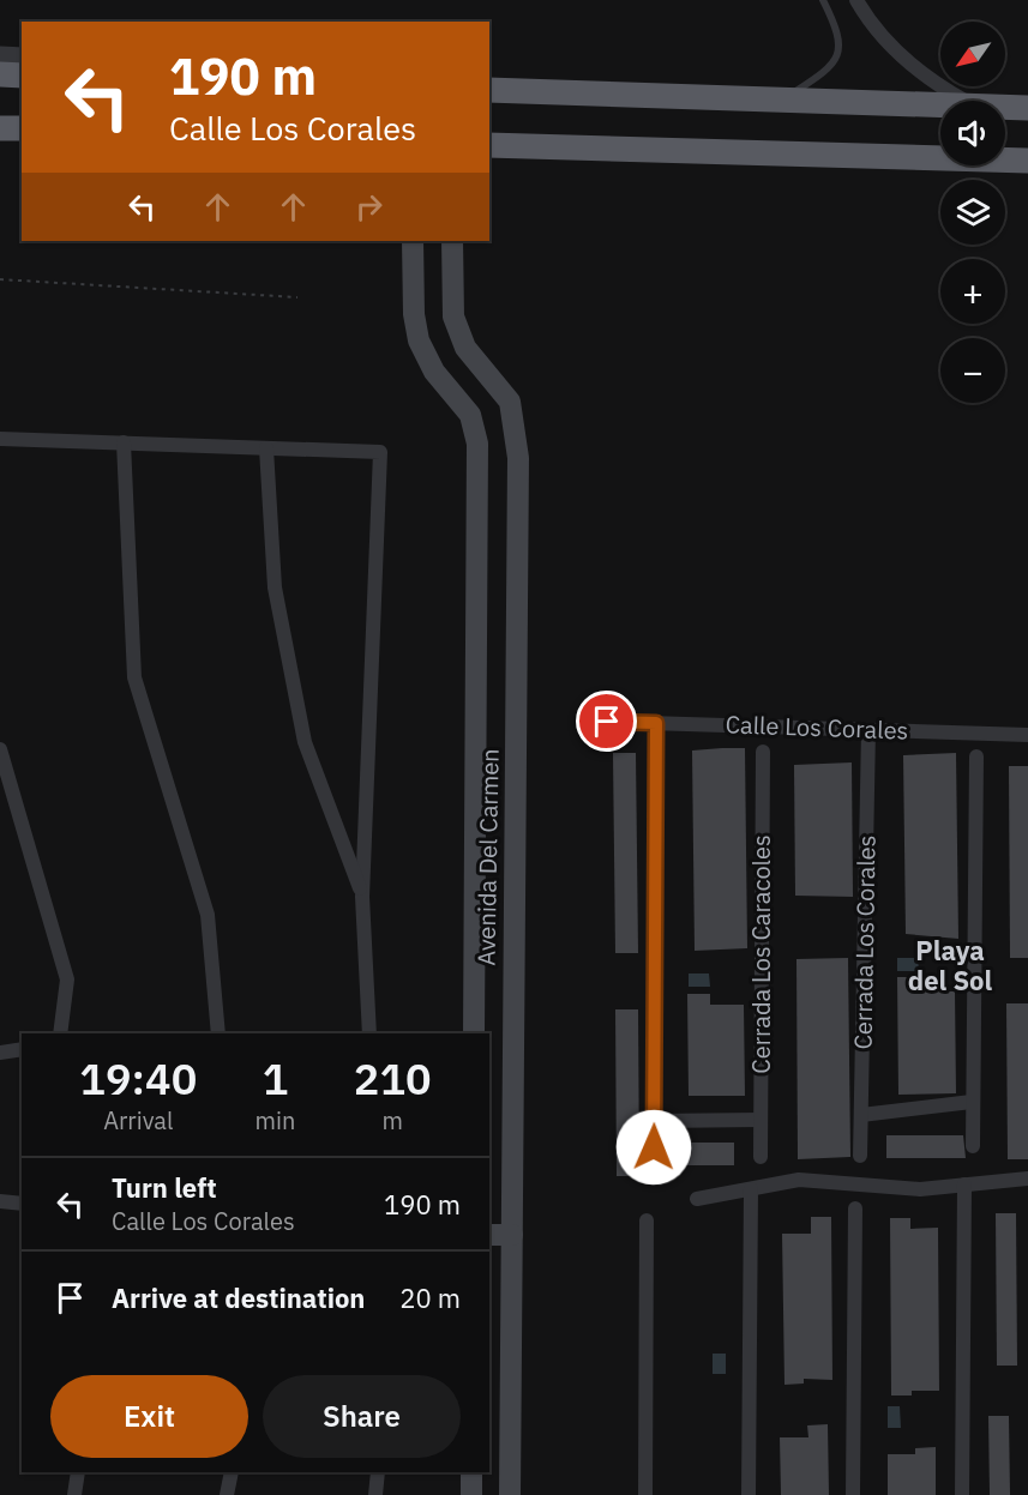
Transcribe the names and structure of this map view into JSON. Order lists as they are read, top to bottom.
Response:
{
  "streets": {
    "main road": ["Avenida Del Carmen"],
    "street": ["Calle Los Corales", "Cerrada Los Corales", "Cerrada Los Caracoles"]
  },
  "crossings": [
    ["Calle Los Corales", "Cerrada Los Corales"]
  ],
  "districts": ["Playa del Sol"],
  "north": "bottom left",
  "page": {
    "map_buttons": ["+", "−"],
    "turn": ["190 m", "Calle Los Corales"],
    "eta": [
      "19:40",
      "Arrival",
      "1",
      "min",
      "210",
      "m"
    ],
    "list": [
      {
        "name": "Turn left",
        "note": "Calle Los Corales",
        "value": "190 m"
      },
      {
        "name": "Arrive at destination",
        "value": "20 m"
      }
    ],
    "buttons": ["Exit", "Share"]
  }
}
